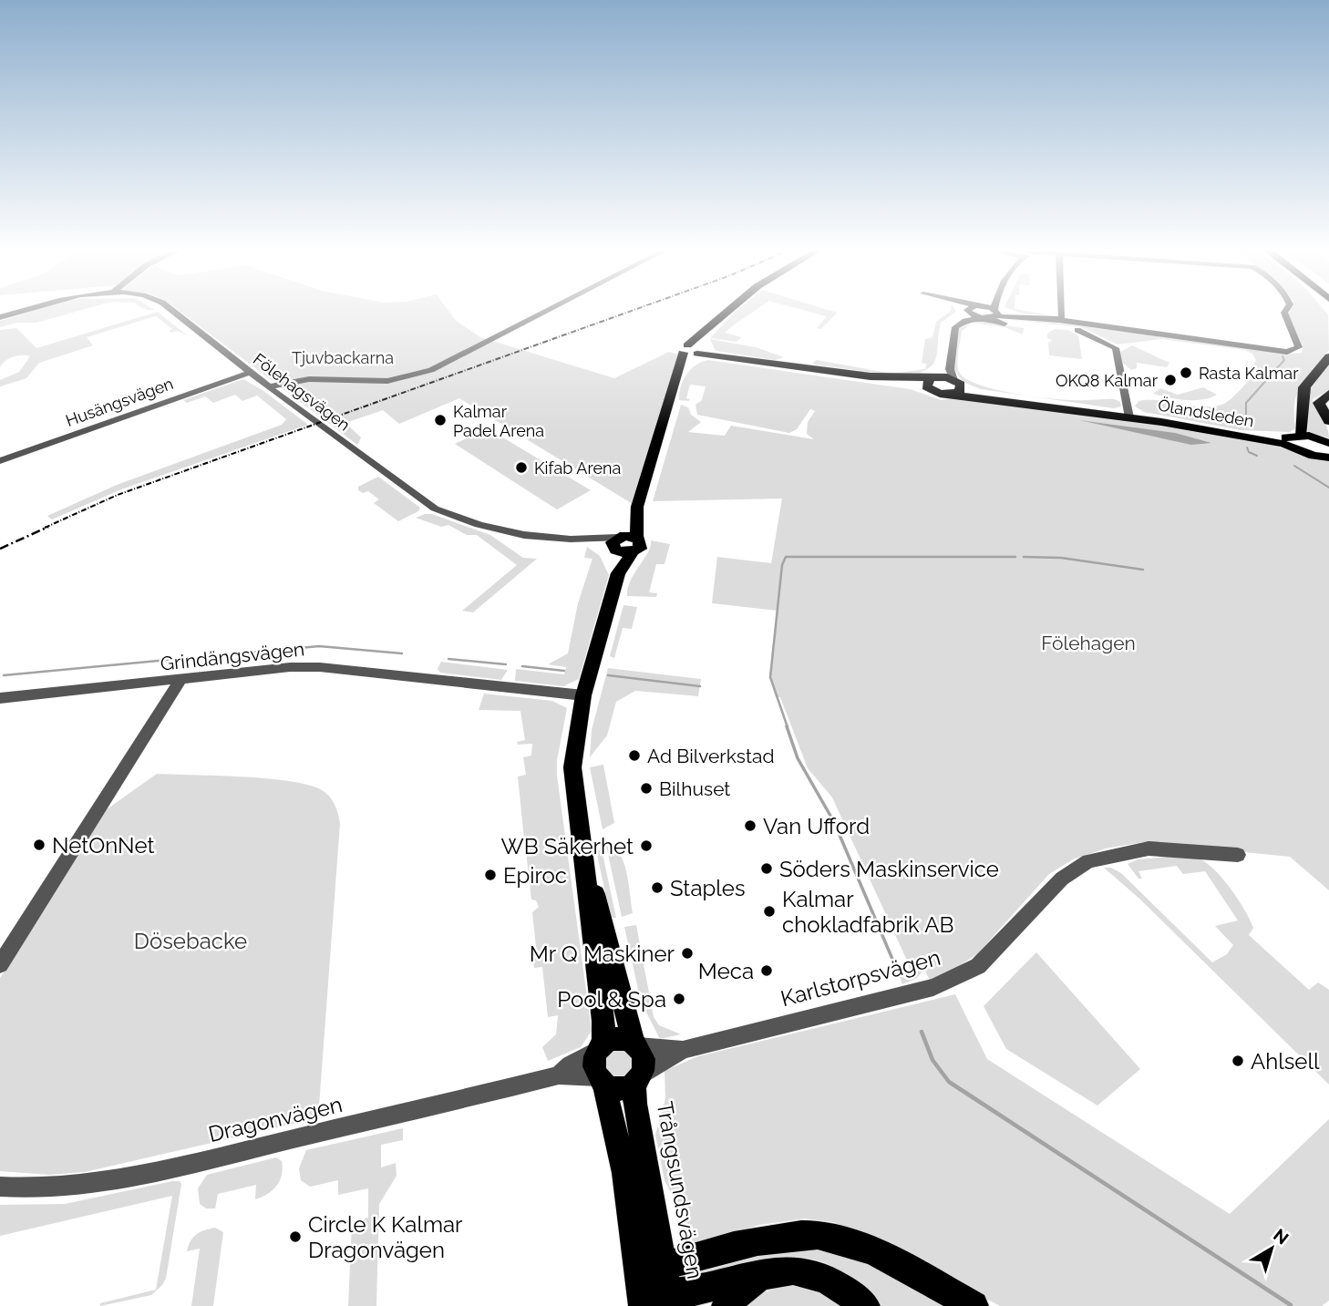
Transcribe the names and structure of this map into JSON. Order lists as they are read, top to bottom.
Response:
{
  "streets": {
    "main road": ["Ölandsleden", "Trångsundsvägen"],
    "street": [
      "Fölehagsvägen",
      "Husängsvägen",
      "Grindängsvägen",
      "Karlstorpsvägen",
      "Dragonvägen"
    ]
  },
  "crossings": [
    ["Fölehagsvägen", "Husängsvägen"],
    ["Karlstorpsvägen", "Dragonvägen"],
    ["Karlstorpsvägen", "Trångsundsvägen"],
    ["Dragonvägen", "Trångsundsvägen"]
  ],
  "parks": ["Tjuvbackarna", "Fölehagen", "Dösebacke"],
  "places": [
    "Rasta Kalmar",
    "OKQ8 Kalmar",
    "Kalmar Padel Arena",
    "Kifab Arena",
    "Ad Bilverkstad",
    "Bilhuset",
    "Van Ufford",
    "NetOnNet",
    "WB Säkerhet",
    "Söders Maskinservice",
    "Epiroc",
    "Staples",
    "Kalmar chokladfabrik AB",
    "Mr Q Maskiner",
    "Meca",
    "Pool & Spa",
    "Ahlsell",
    "Circle K Kalmar Dragonvägen"
  ],
  "north": "top right"
}
